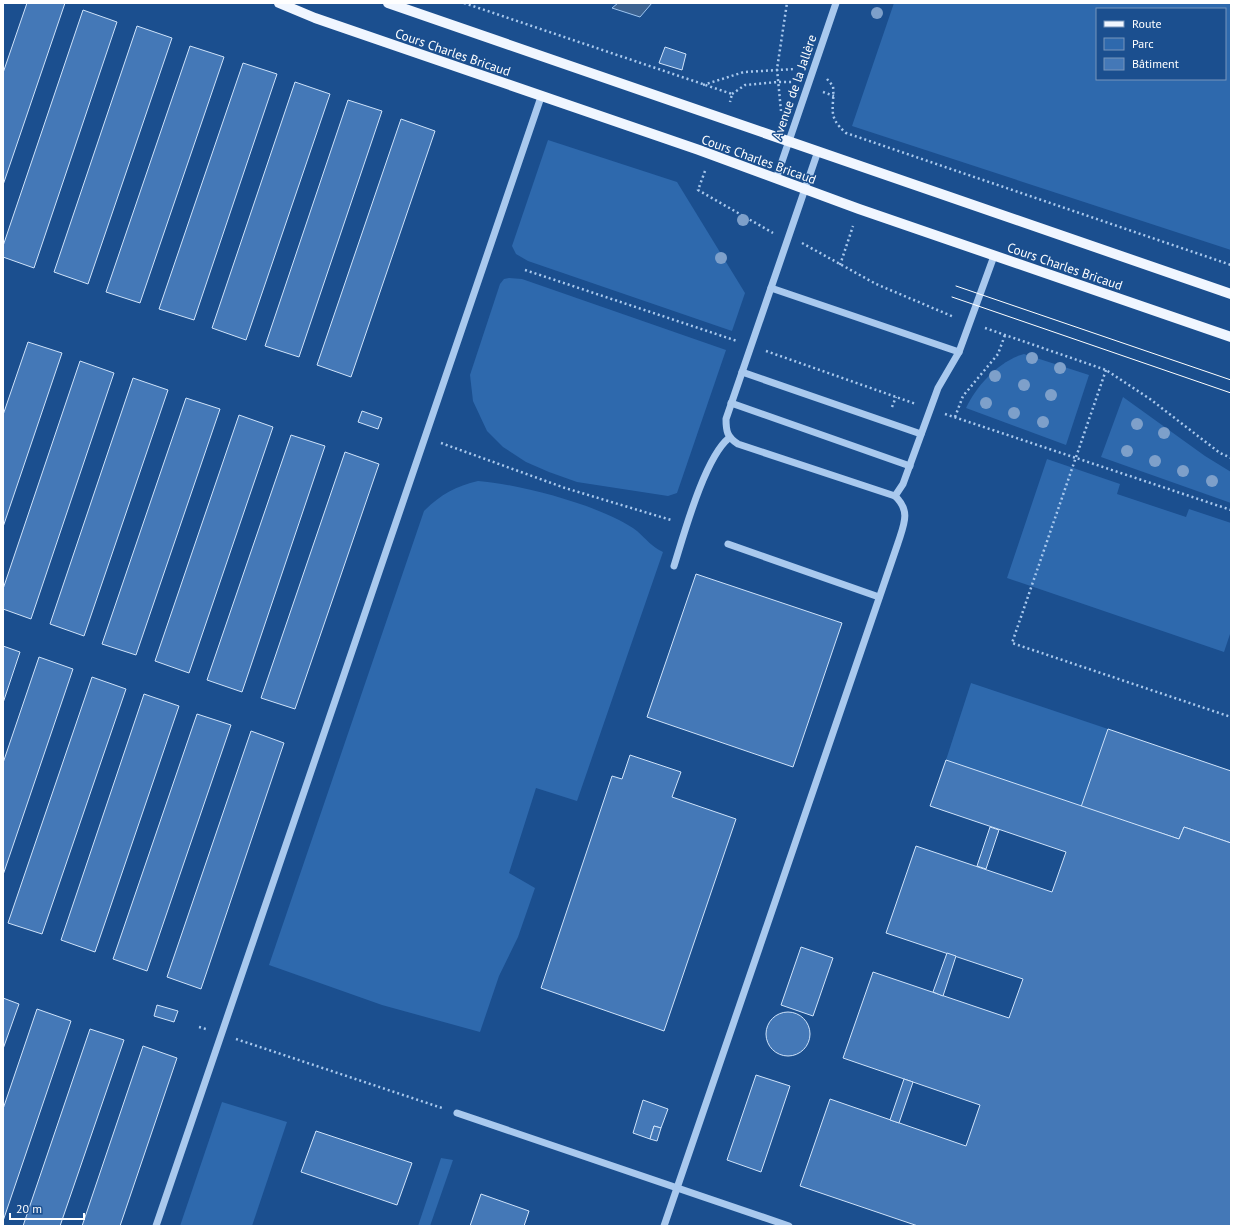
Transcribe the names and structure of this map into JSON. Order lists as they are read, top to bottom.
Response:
{
  "streets": {
    "main road": ["Cours Charles Bricaud"],
    "street": ["Avenue de la Jallère"]
  },
  "crossings": [
    ["Cours Charles Bricaud", "Avenue de la Jallère"]
  ],
  "legend": ["Route", "Parc", "Bâtiment"],
  "scale_bar": "20 m"
}
